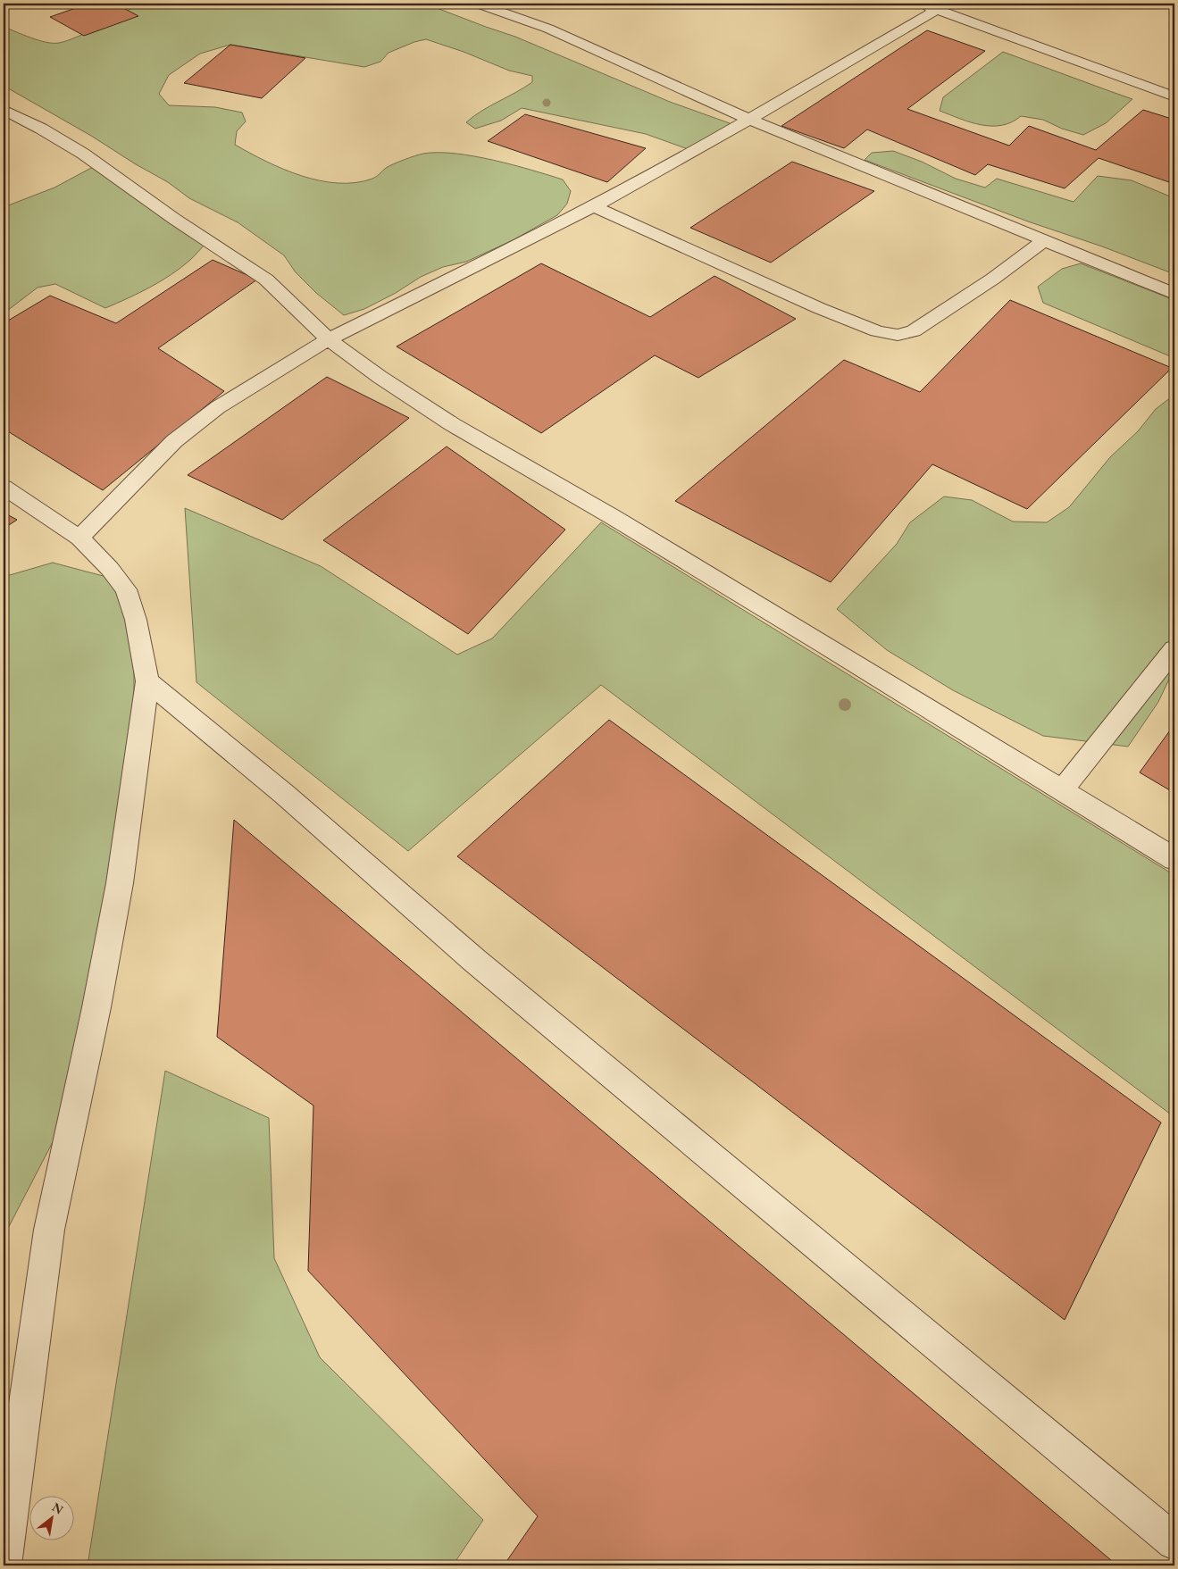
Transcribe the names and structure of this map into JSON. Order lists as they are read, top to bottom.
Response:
{
  "north": "top right"
}
